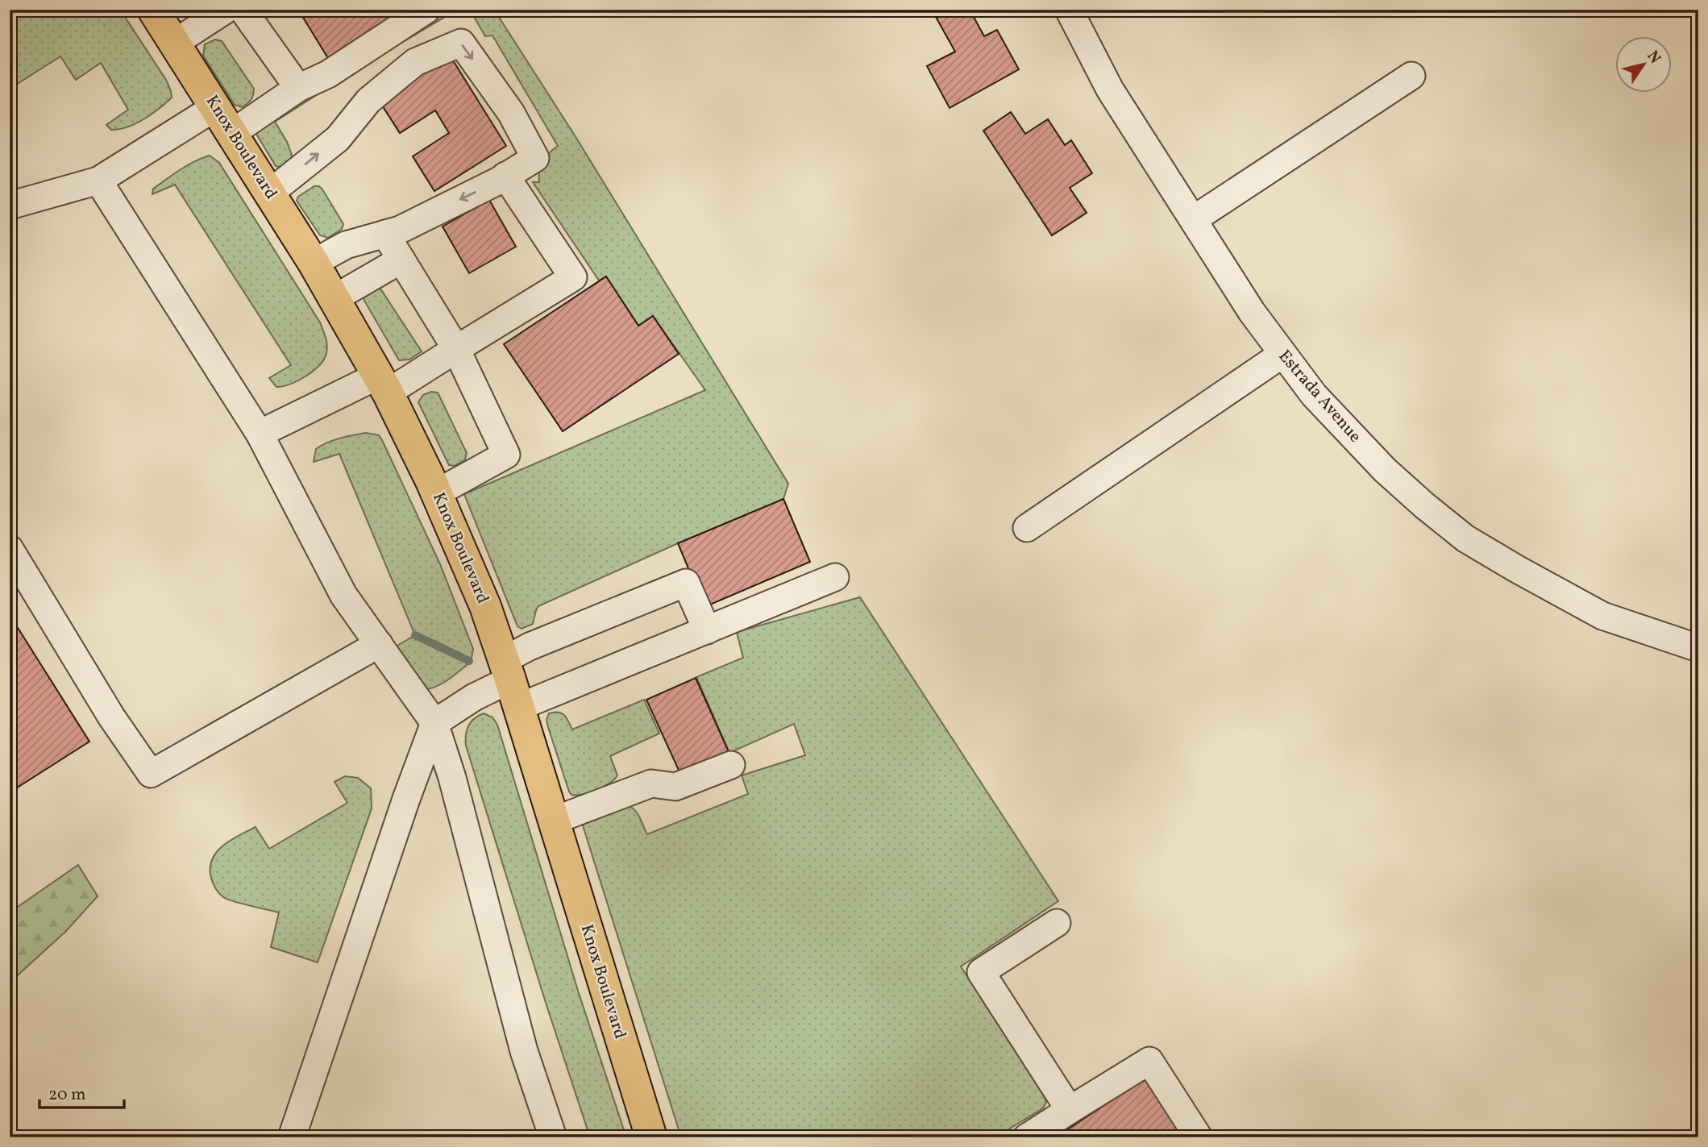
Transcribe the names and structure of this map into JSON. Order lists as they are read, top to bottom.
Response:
{
  "streets": {
    "main road": ["Knox Boulevard"],
    "street": ["Estrada Avenue"]
  },
  "scale_bar": "20 m",
  "north": "top right"
}
